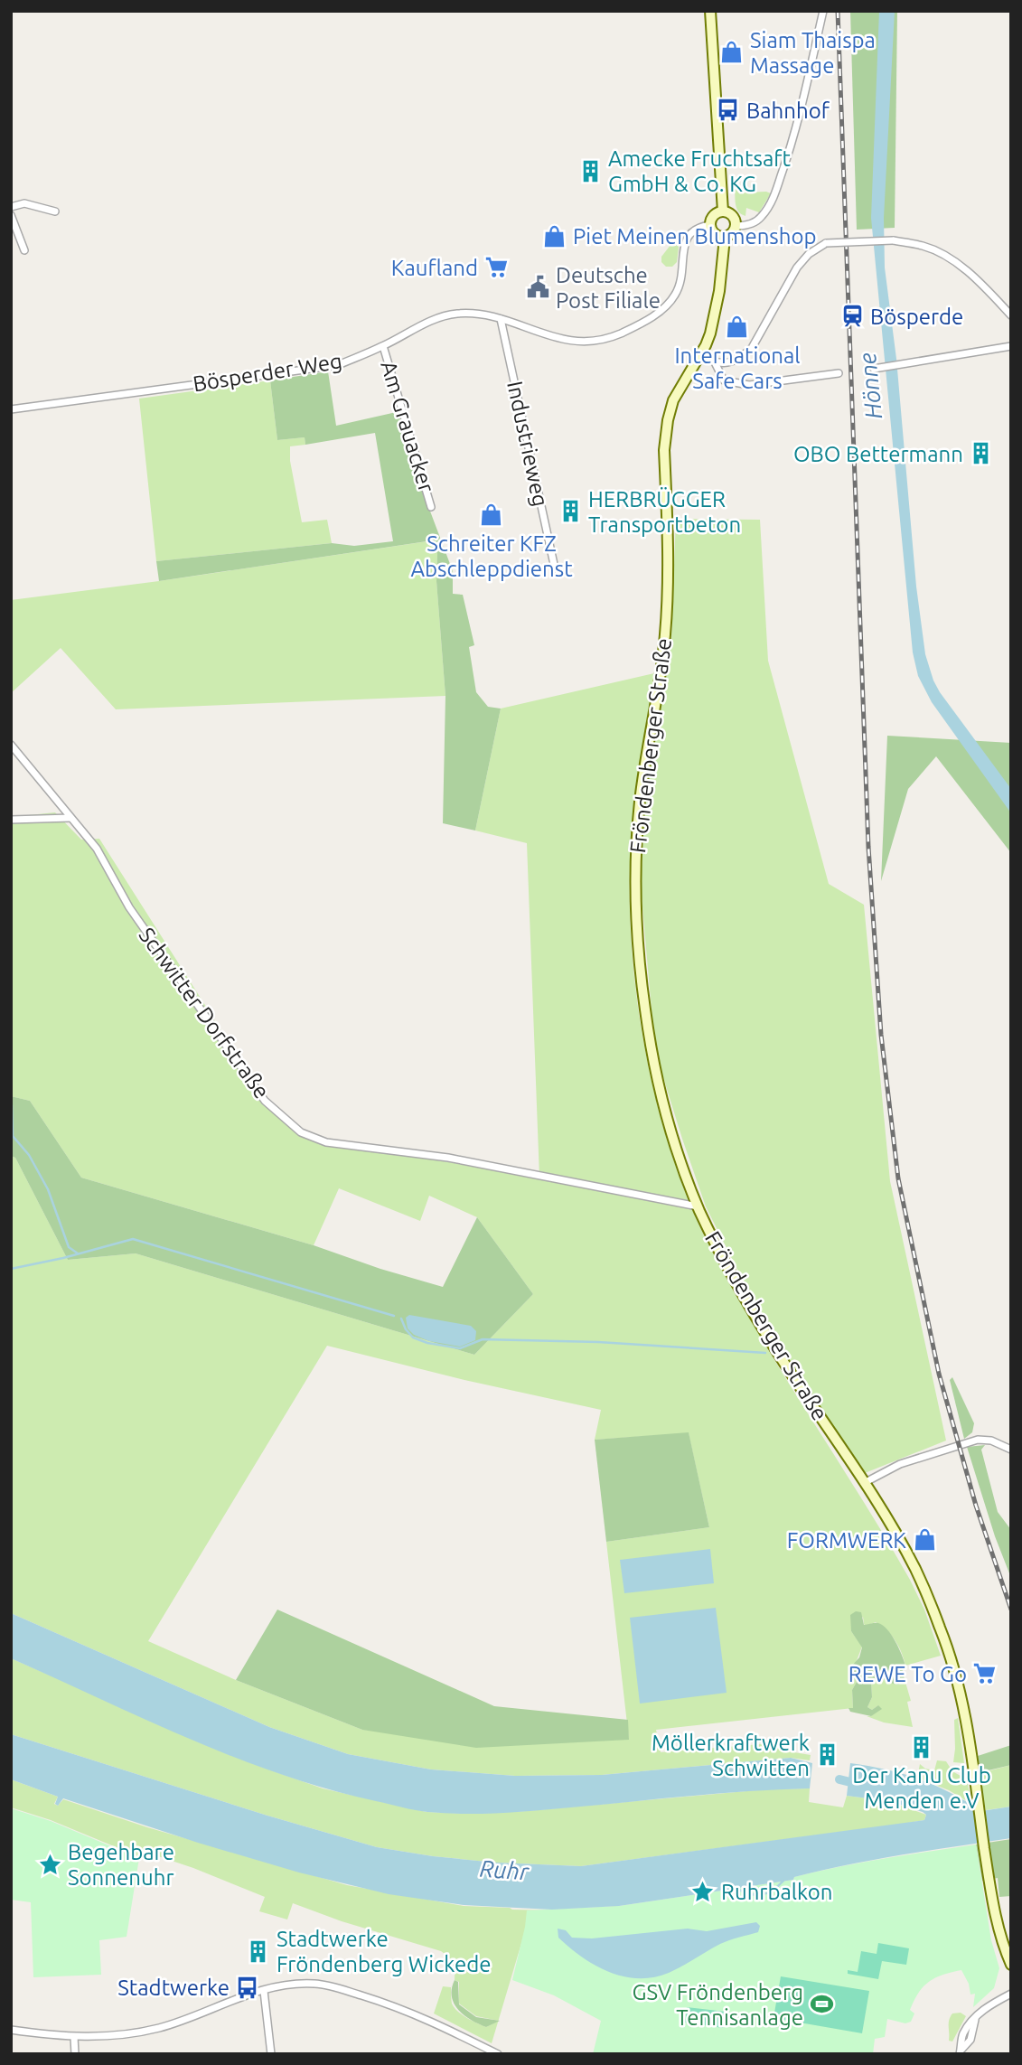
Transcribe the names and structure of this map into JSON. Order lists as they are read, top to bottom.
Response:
{
  "streets": {
    "main road": ["Fröndenberger Straße"],
    "street": [
      "Bösperder Weg",
      "Am Grauacker",
      "Industrieweg",
      "Schwitter Dorfstraße"
    ]
  },
  "crossings": [
    ["Bösperder Weg", "Am Grauacker"],
    ["Bösperder Weg", "Industrieweg"],
    ["Bösperder Weg", "Fröndenberger Straße"],
    ["Fröndenberger Straße", "Schwitter Dorfstraße"]
  ],
  "water": ["Hönne", "Ruhr"],
  "places": {
    "shop": [
      "Siam Thaispa Massage",
      "Piet Meinen Blumenshop",
      "International Safe Cars",
      "Schreiter KFZ Abschleppdienst",
      "FORMWERK"
    ],
    "bus stop": ["Bahnhof", "Stadtwerke"],
    "building": [
      "Amecke Fruchtsaft GmbH & Co. KG",
      "OBO Bettermann",
      "HERBRÜGGER Transportbeton",
      "Der Kanu Club Menden e.V",
      "Möllerkraftwerk Schwitten",
      "Stadtwerke Fröndenberg Wickede"
    ],
    "supermarket": ["Kaufland", "REWE To Go"],
    "public building": ["Deutsche Post Filiale"],
    "station": ["Bösperde"],
    "place": ["Begehbare Sonnenuhr", "Ruhrbalkon"],
    "sports": ["GSV Fröndenberg Tennisanlage"]
  }
}
